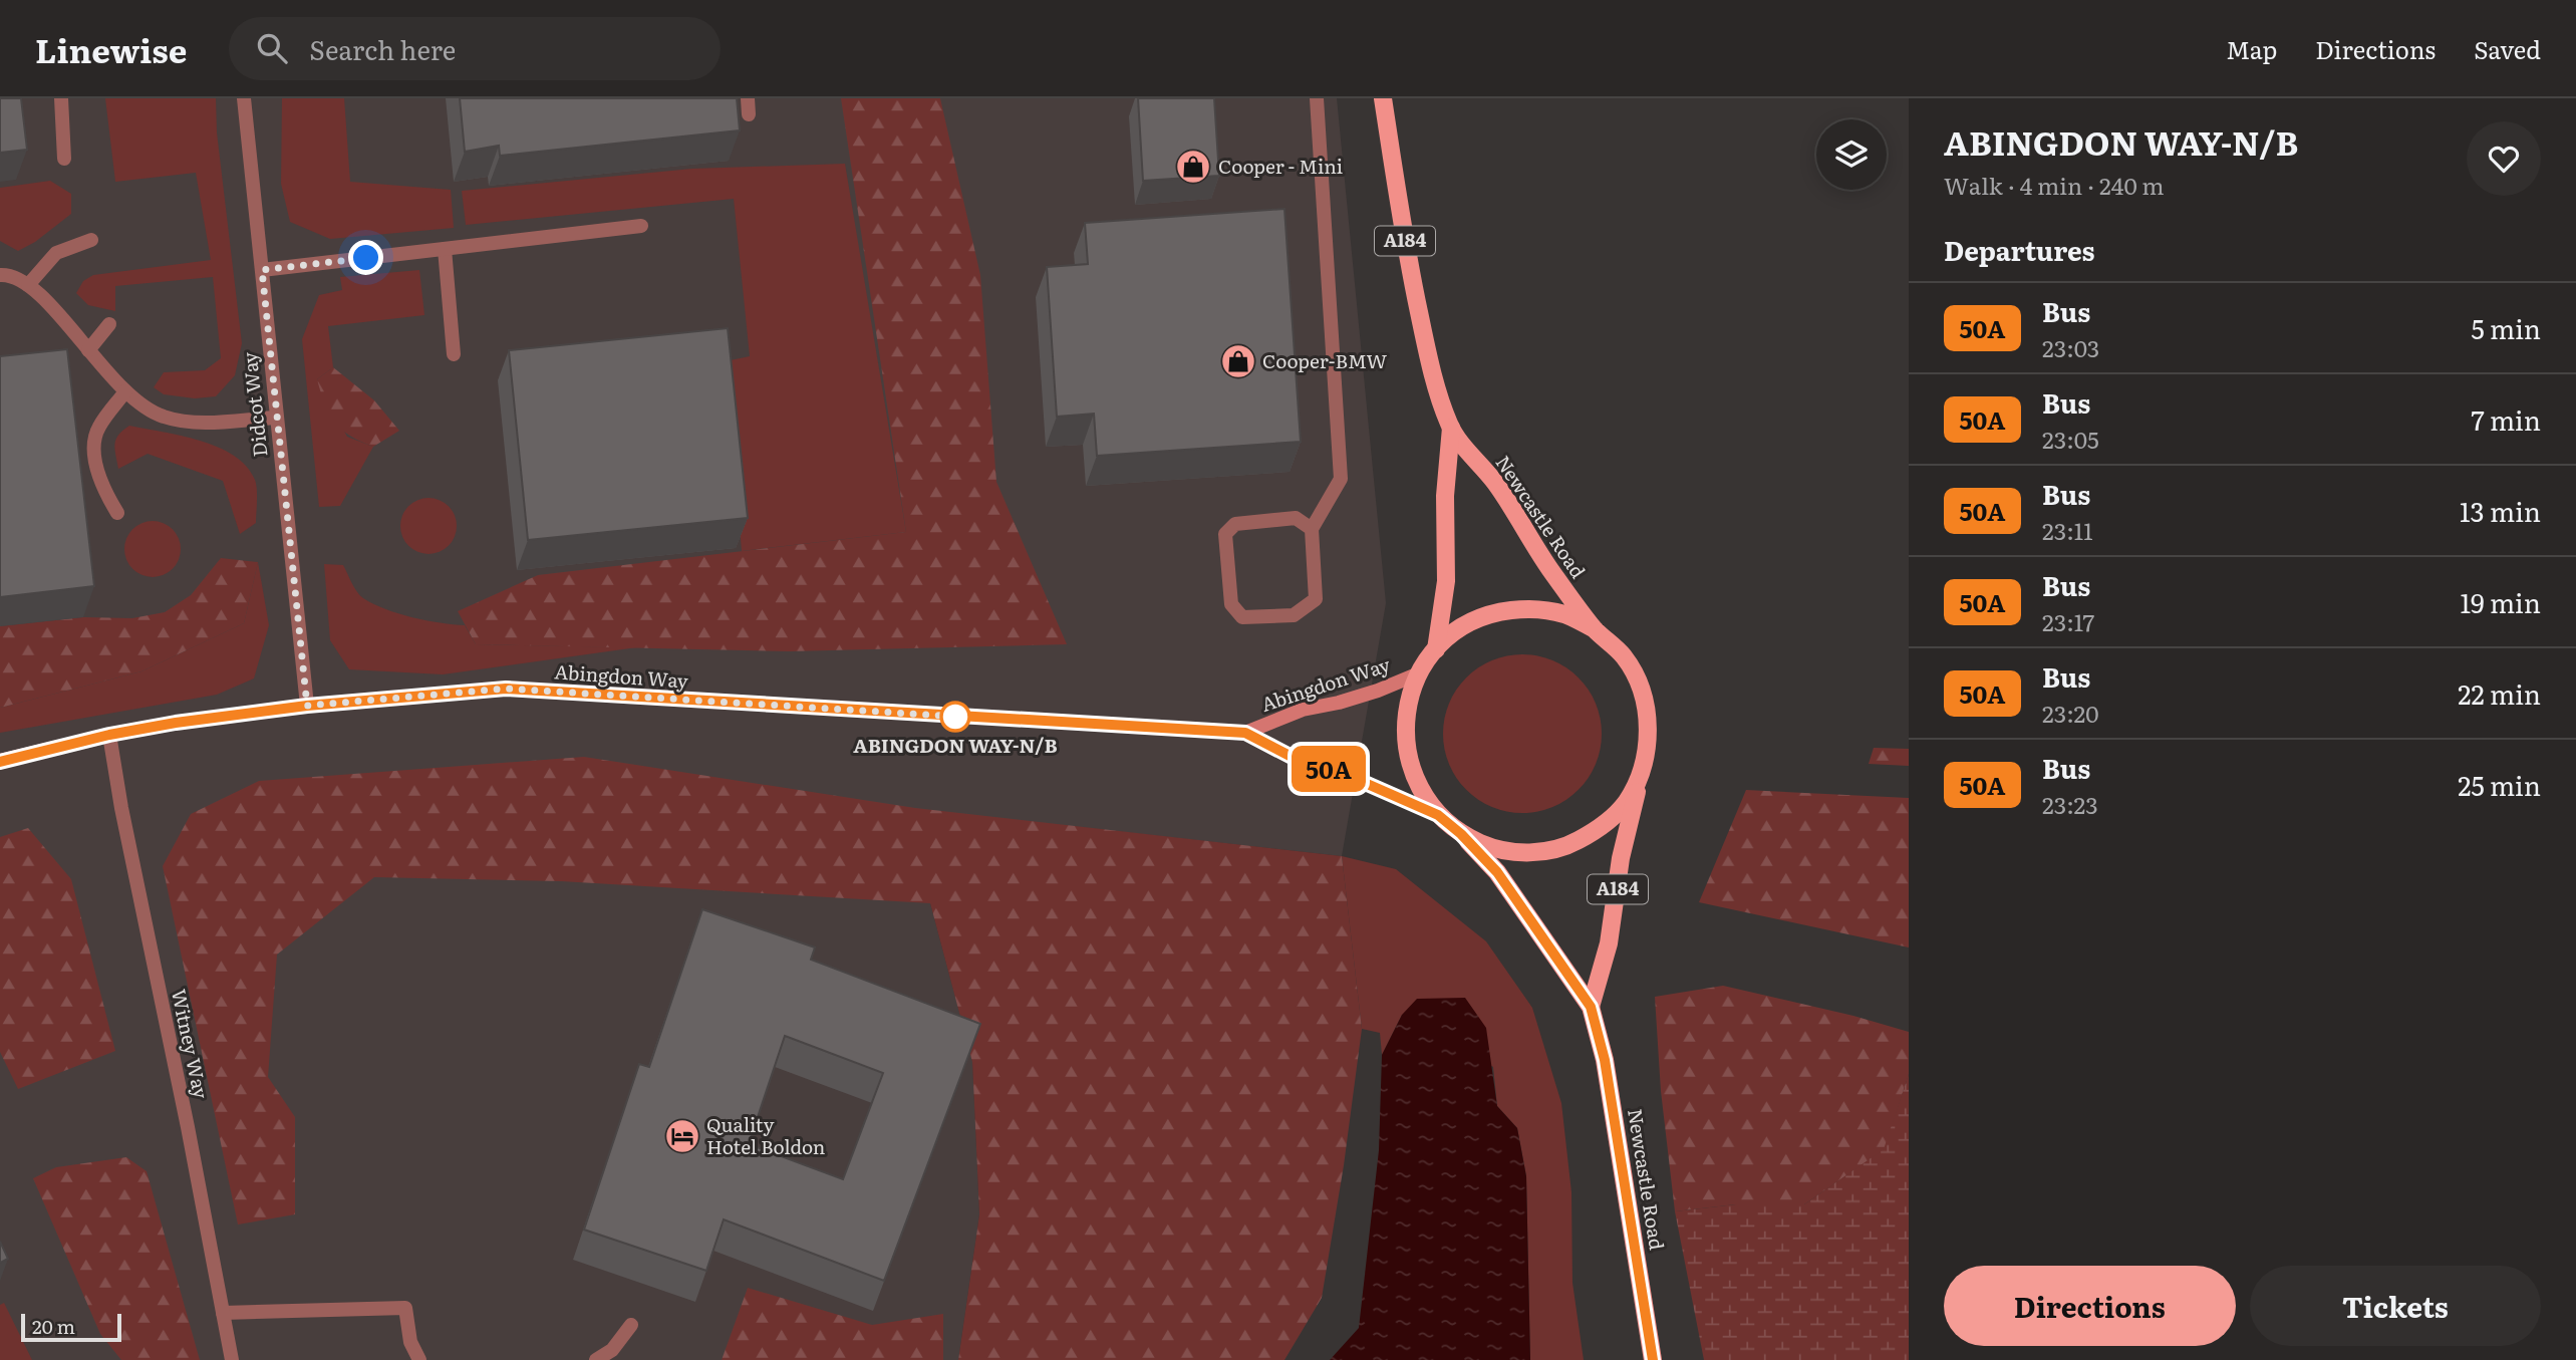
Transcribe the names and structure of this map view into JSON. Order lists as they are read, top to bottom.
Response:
{
  "streets": {
    "main road": ["A184", "Newcastle Road", "Abingdon Way"],
    "street": ["Didcot Way", "Witney Way"]
  },
  "crossings": [
    ["A184", "Newcastle Road"],
    ["A184", "Abingdon Way"],
    ["Didcot Way", "Abingdon Way"],
    ["Newcastle Road", "Abingdon Way"],
    ["Abingdon Way", "Witney Way"]
  ],
  "places": {
    "shop": ["Cooper - Mini", "Cooper-BMW"],
    "other": ["ABINGDON WAY-N/B"],
    "hotel": ["Quality Hotel Boldon"]
  },
  "lines": ["bus line 50A"],
  "scale_bar": "20 m",
  "page": {
    "header": "Linewise",
    "search": "Search here",
    "nav": ["Map", "Directions", "Saved"],
    "on_map": "50A",
    "heading": [
      ["ABINGDON WAY-N/B", "Walk · 4 min · 240 m"],
      "Departures"
    ],
    "list": [
      {
        "mark": "50A",
        "name": "Bus",
        "note": "23:03",
        "value": "5 min"
      },
      {
        "mark": "50A",
        "name": "Bus",
        "note": "23:05",
        "value": "7 min"
      },
      {
        "mark": "50A",
        "name": "Bus",
        "note": "23:11",
        "value": "13 min"
      },
      {
        "mark": "50A",
        "name": "Bus",
        "note": "23:17",
        "value": "19 min"
      },
      {
        "mark": "50A",
        "name": "Bus",
        "note": "23:20",
        "value": "22 min"
      },
      {
        "mark": "50A",
        "name": "Bus",
        "note": "23:23",
        "value": "25 min"
      }
    ],
    "buttons": ["Directions", "Tickets"],
    "scale": "20 m"
  }
}
